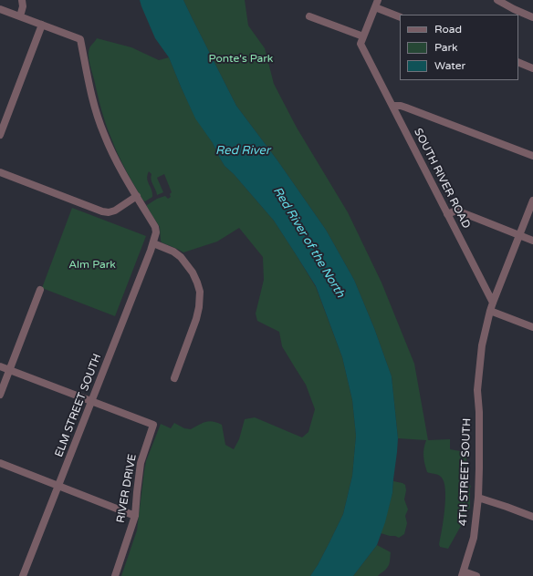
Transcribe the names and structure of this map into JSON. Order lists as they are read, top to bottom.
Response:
{
  "streets": {
    "street": [
      "SOUTH RIVER ROAD",
      "ELM STREET SOUTH",
      "4TH STREET SOUTH",
      "RIVER DRIVE"
    ]
  },
  "crossings": [
    ["ELM STREET SOUTH", "RIVER DRIVE"]
  ],
  "water": ["Red River", "Red River of the North"],
  "parks": ["Ponte's Park", "Alm Park"],
  "legend": ["Road", "Park", "Water"]
}
